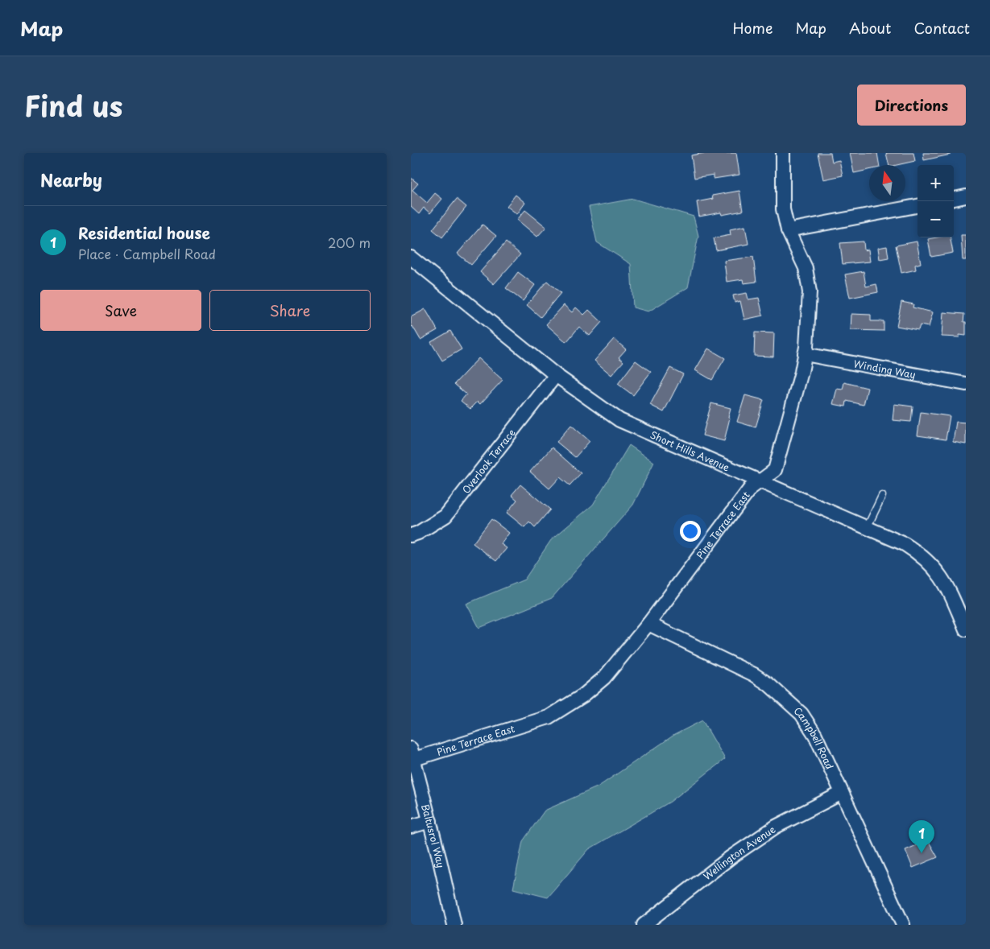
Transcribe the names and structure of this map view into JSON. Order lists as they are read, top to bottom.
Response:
{
  "streets": {
    "street": [
      "Winding Way",
      "Short Hills Avenue",
      "Overlook Terrace",
      "Pine Terrace East",
      "Campbell Road",
      "Baltusrol Way",
      "Wellington Avenue"
    ]
  },
  "crossings": [
    ["Winding Way", "Pine Terrace East"],
    ["Short Hills Avenue", "Overlook Terrace"],
    ["Short Hills Avenue", "Pine Terrace East"],
    ["Pine Terrace East", "Campbell Road"],
    ["Pine Terrace East", "Baltusrol Way"],
    ["Campbell Road", "Wellington Avenue"]
  ],
  "north": "top",
  "page": {
    "header": "Map",
    "nav": [
      "Home",
      "Map",
      "About",
      "Contact"
    ],
    "title": "Find us",
    "buttons": [
      "Directions",
      ["Save", "Share"]
    ],
    "heading": "Nearby",
    "map_buttons": ["+", "−"],
    "list": [
      {
        "mark": "1",
        "name": "Residential house",
        "note": "Place · Campbell Road",
        "value": "200 m"
      }
    ],
    "pins": "1"
  }
}
